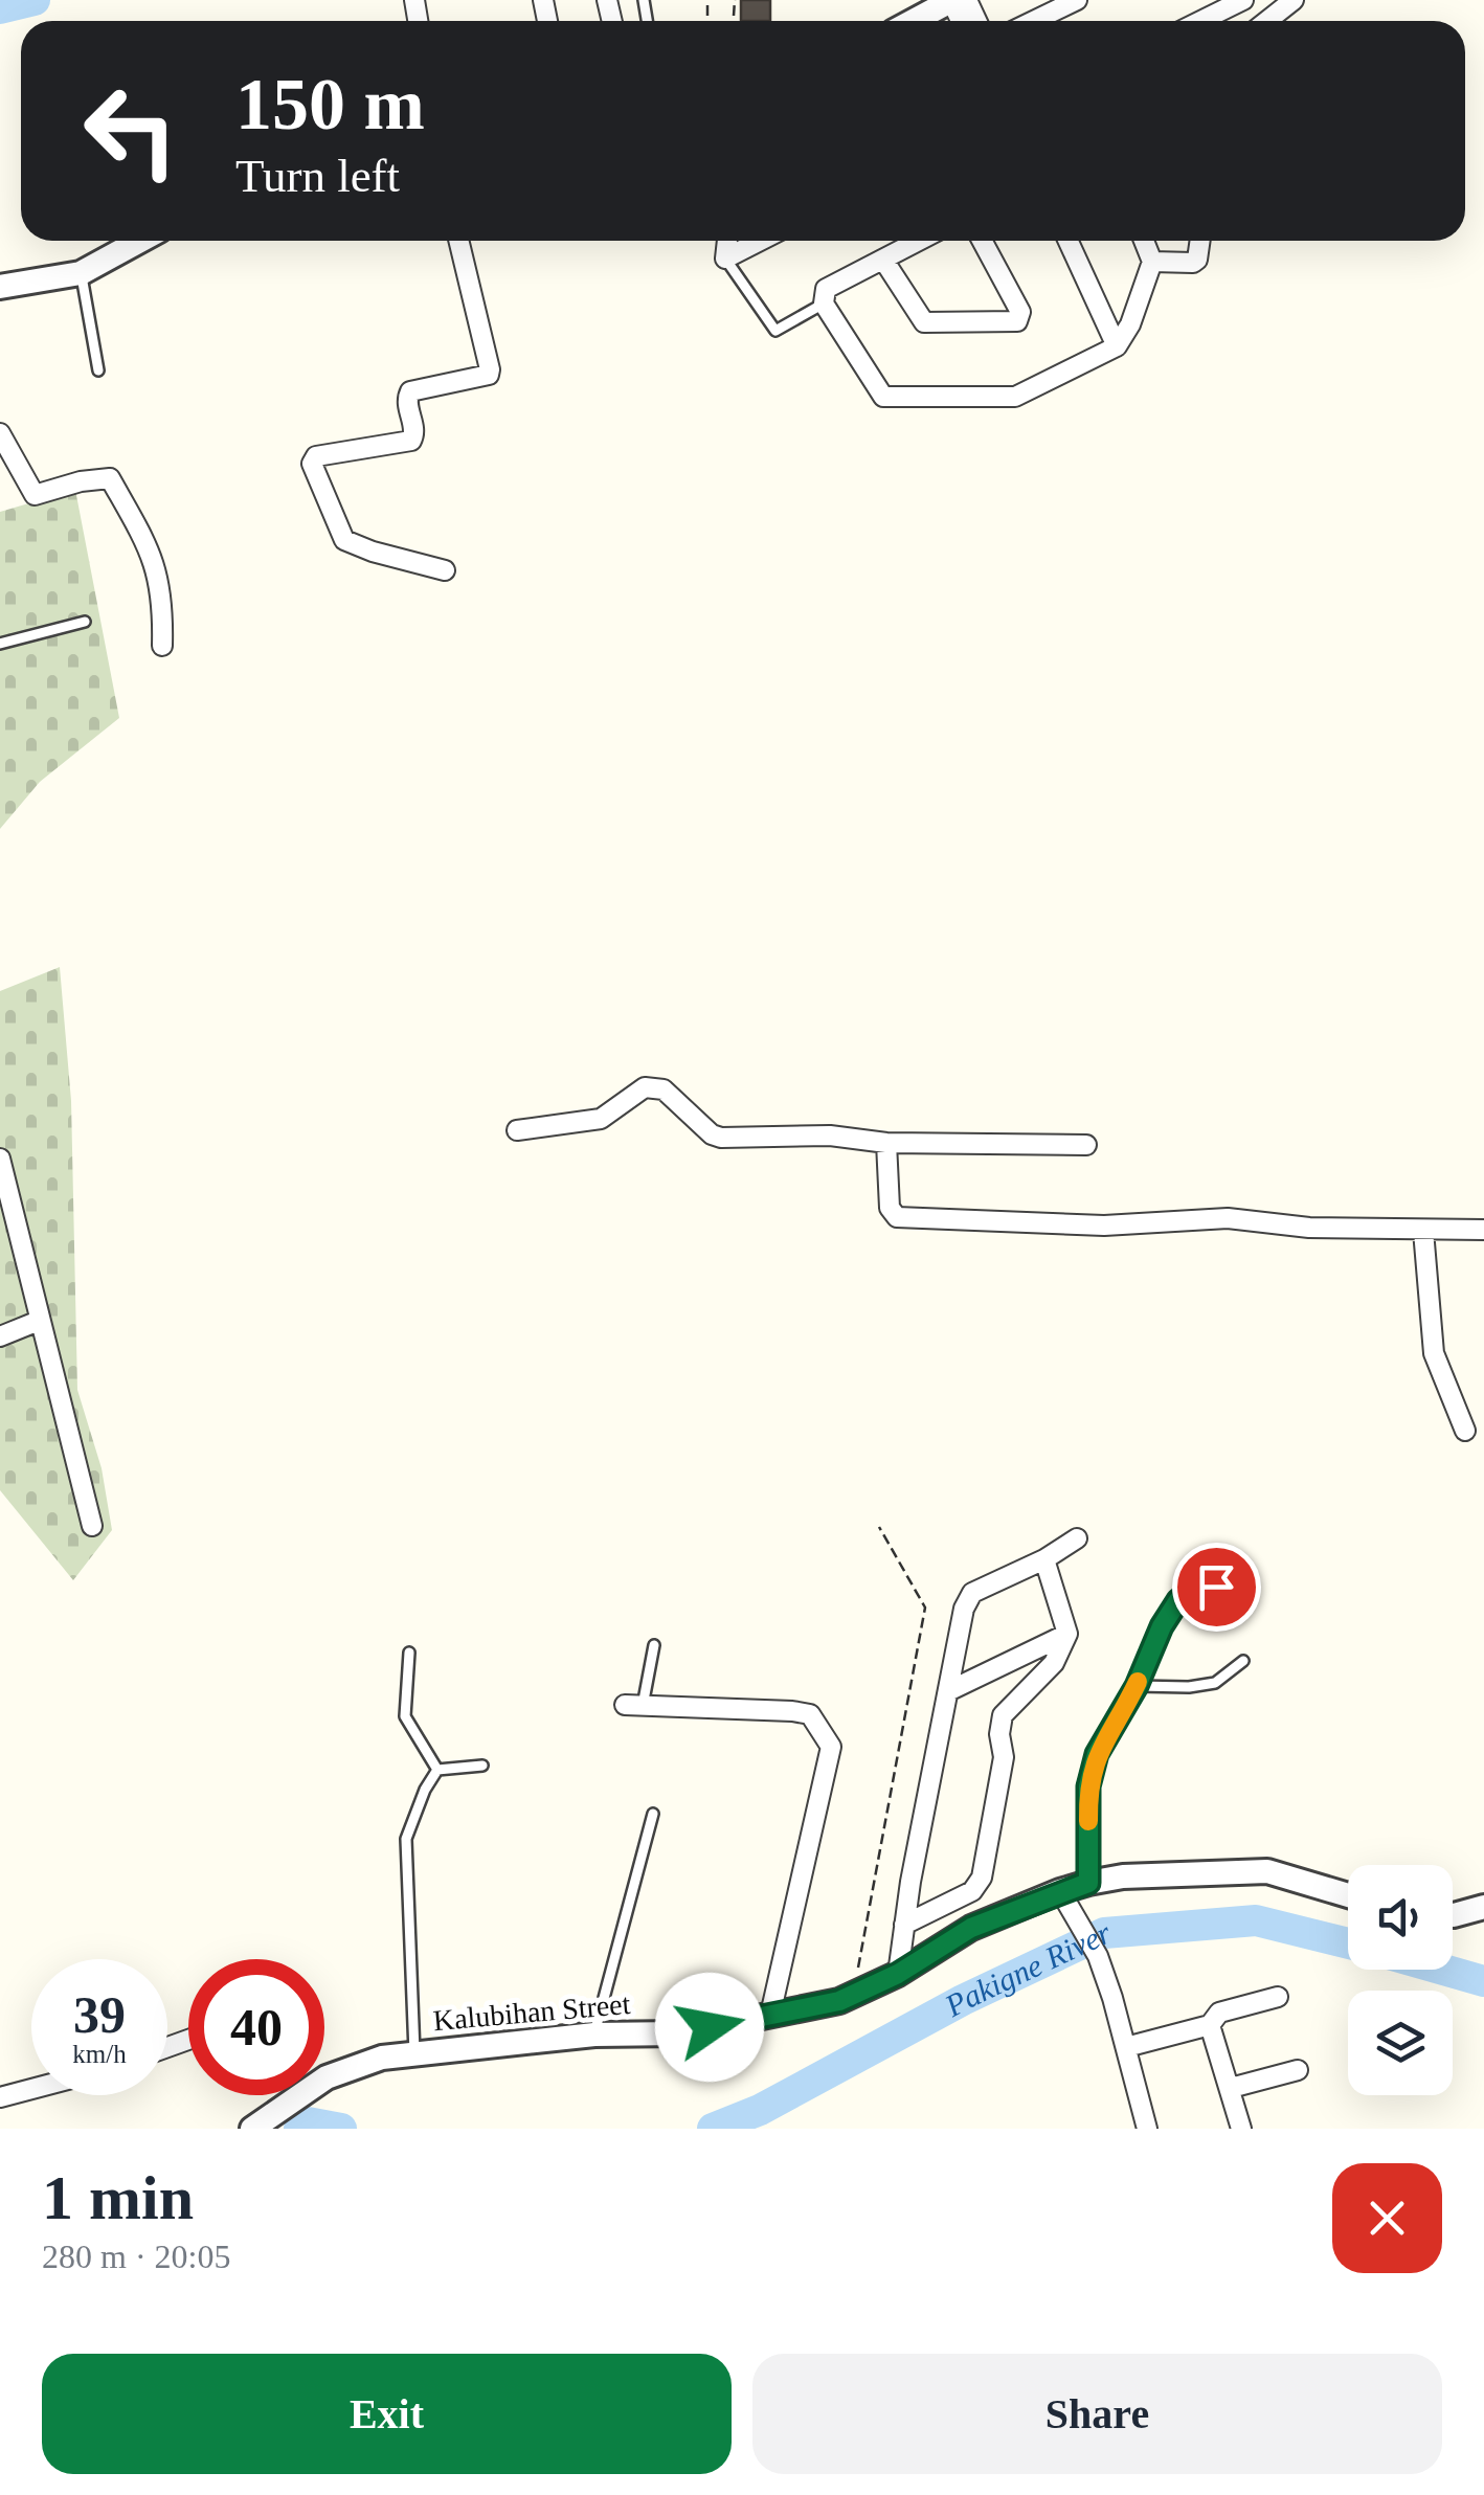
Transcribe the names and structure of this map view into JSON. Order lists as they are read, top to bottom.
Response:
{
  "streets": {
    "street": ["Kalubihan Street"]
  },
  "water": ["Pakigne River"],
  "page": {
    "turn": ["150 m", "Turn left"],
    "speed": "39 km/h",
    "limit": "40",
    "heading": ["1 min", "280 m · 20:05"],
    "buttons": ["Exit", "Share"]
  }
}
